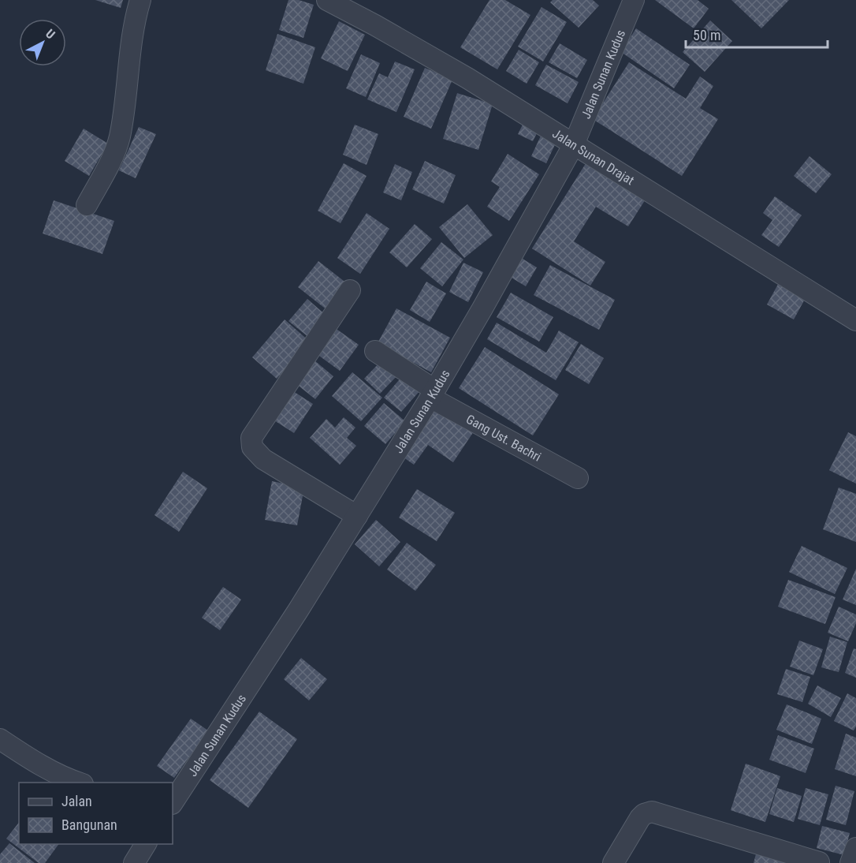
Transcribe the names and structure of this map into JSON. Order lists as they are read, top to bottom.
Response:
{
  "streets": {
    "street": ["Jalan Sunan Kudus", "Jalan Sunan Drajat", "Gang Ust. Bachri"]
  },
  "crossings": [
    ["Jalan Sunan Kudus", "Jalan Sunan Drajat"],
    ["Jalan Sunan Kudus", "Gang Ust. Bachri"]
  ],
  "legend": ["Jalan", "Bangunan"],
  "scale_bar": "50 m",
  "north": "top right"
}
